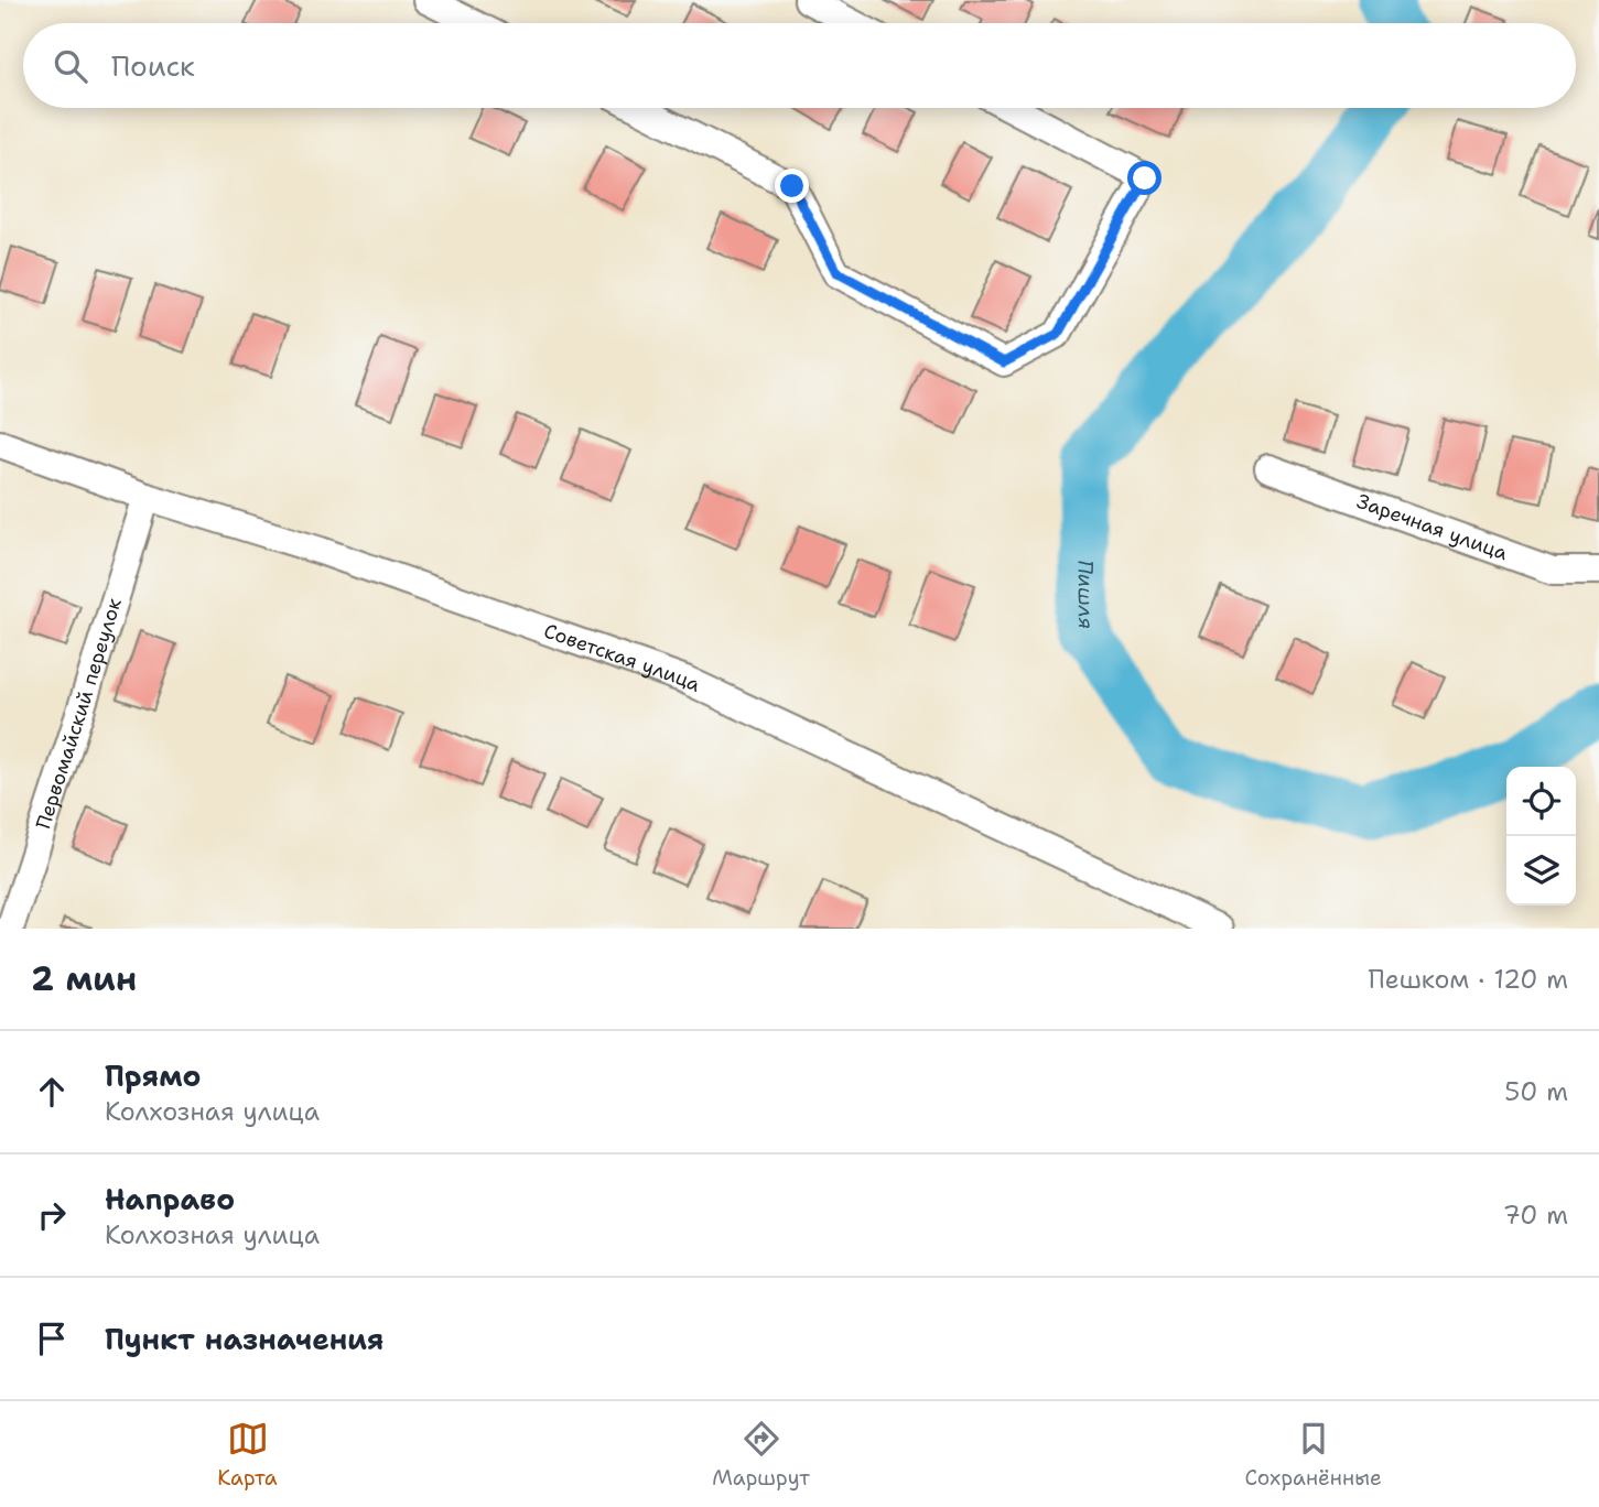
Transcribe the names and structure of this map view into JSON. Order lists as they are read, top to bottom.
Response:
{
  "streets": {
    "street": ["Заречная улица", "Советская улица", "Первомайский переулок"]
  },
  "crossings": [
    ["Советская улица", "Первомайский переулок"]
  ],
  "water": ["Пишля"],
  "page": {
    "search": "Поиск",
    "heading": ["2 мин", "Пешком · 120 m"],
    "list": [
      ["Прямо", "Колхозная улица", "50 m"],
      ["Направо", "Колхозная улица", "70 m"],
      "Пункт назначения"
    ],
    "nav": ["Карта", "Маршрут", "Сохранённые"]
  }
}
